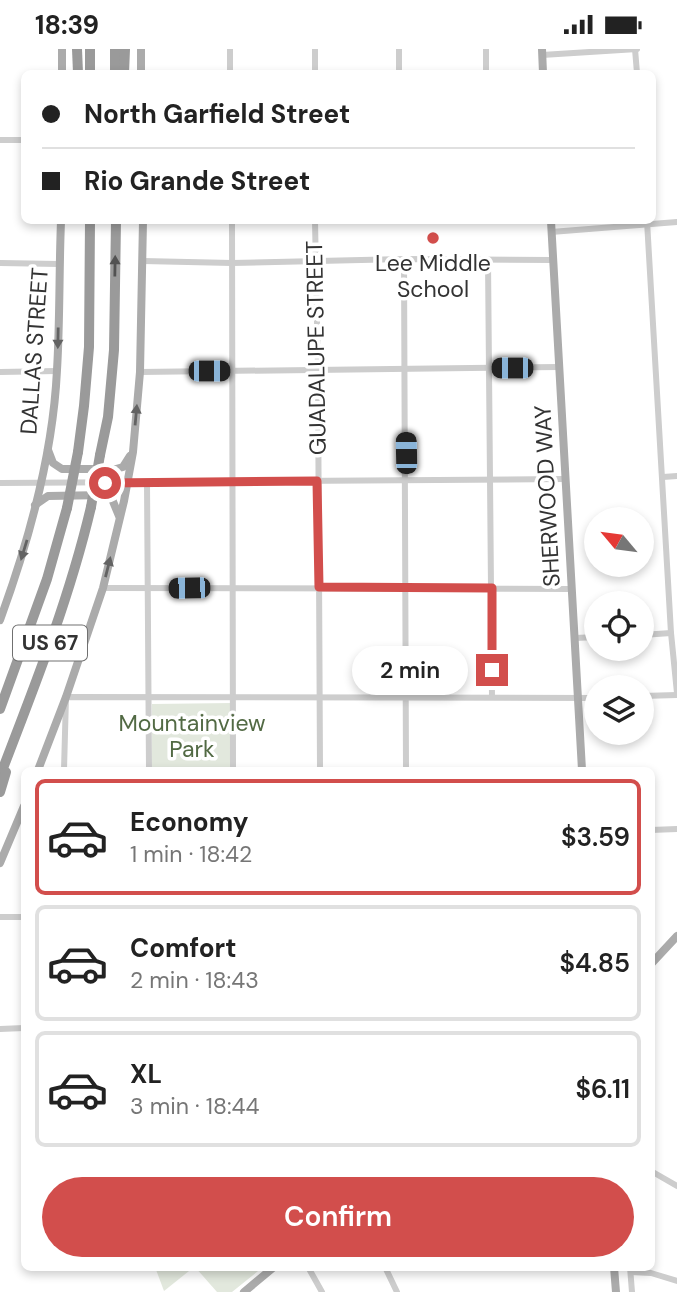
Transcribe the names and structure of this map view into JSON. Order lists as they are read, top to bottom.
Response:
{
  "streets": {
    "highway": ["US 67"],
    "main road": ["DALLAS STREET", "SHERWOOD WAY"],
    "street": ["GUADALUPE STREET"]
  },
  "one_way": ["DALLAS STREET"],
  "parks": ["Mountainview Park"],
  "places": ["Lee Middle School"],
  "north": "top left",
  "page": {
    "status": "18:39",
    "banner": ["North Garfield Street", "Rio Grande Street"],
    "bubble": "2 min",
    "list": [
      {
        "name": "Economy",
        "note": "1 min · 18:42",
        "value": "$3.59"
      },
      {
        "name": "Comfort",
        "note": "2 min · 18:43",
        "value": "$4.85"
      },
      {
        "name": "XL",
        "note": "3 min · 18:44",
        "value": "$6.11"
      }
    ],
    "buttons": "Confirm"
  }
}
